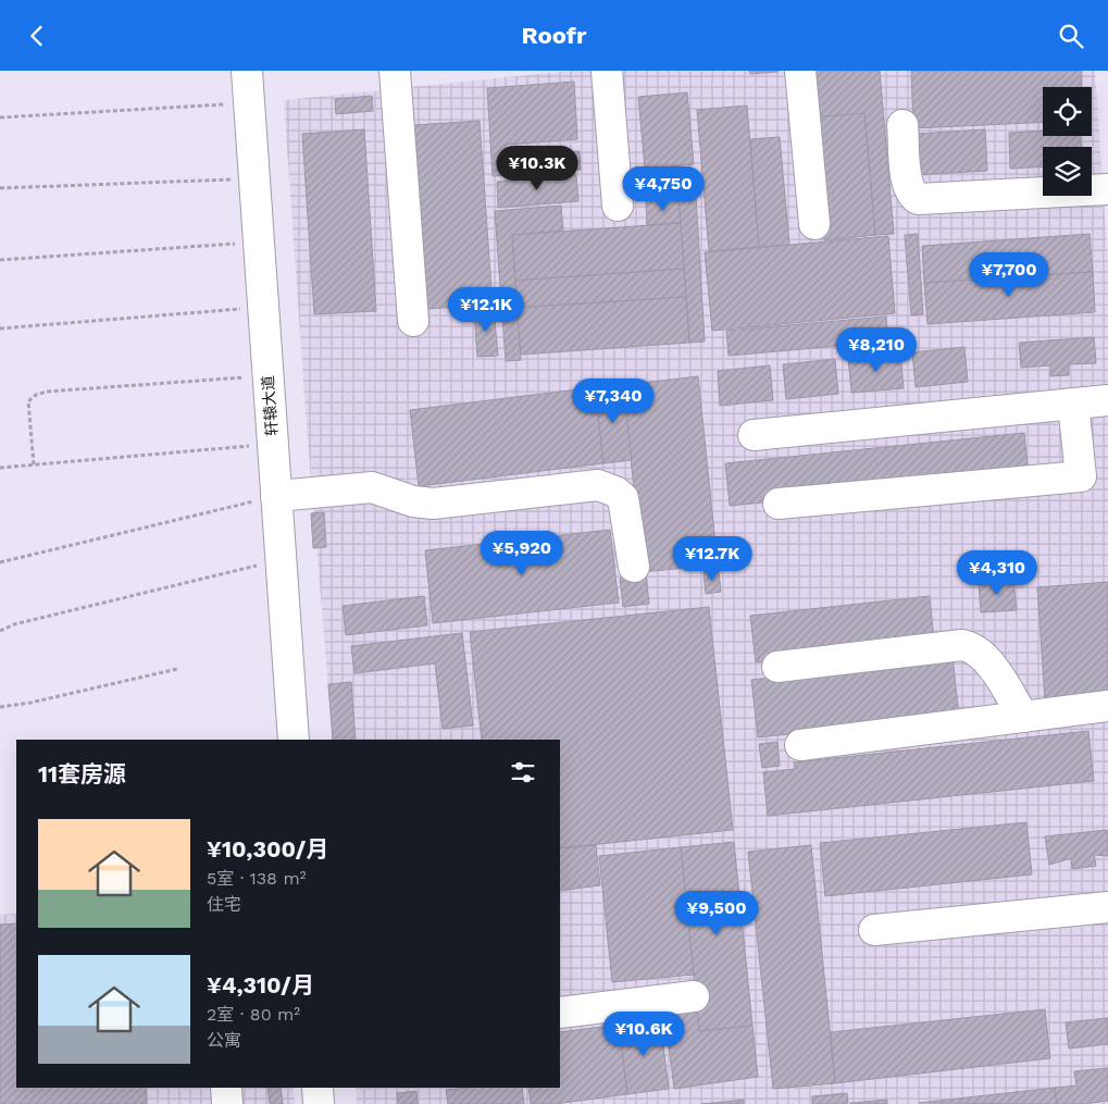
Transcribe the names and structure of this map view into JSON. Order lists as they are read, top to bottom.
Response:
{
  "streets": {
    "street": ["轩辕大道"]
  },
  "page": {
    "header": "Roofr",
    "price": [
      "¥10.3K",
      "¥4,750",
      "¥7,700",
      "¥12.1K",
      "¥8,210",
      "¥7,340",
      "¥5,920",
      "¥12.7K",
      "¥4,310",
      "¥9,500",
      "¥10.6K"
    ],
    "heading": "11套房源",
    "list": [
      {
        "name": "¥10,300/月",
        "note": "5室 · 138 m² · 住宅"
      },
      {
        "name": "¥4,310/月",
        "note": "2室 · 80 m² · 公寓"
      }
    ]
  }
}
